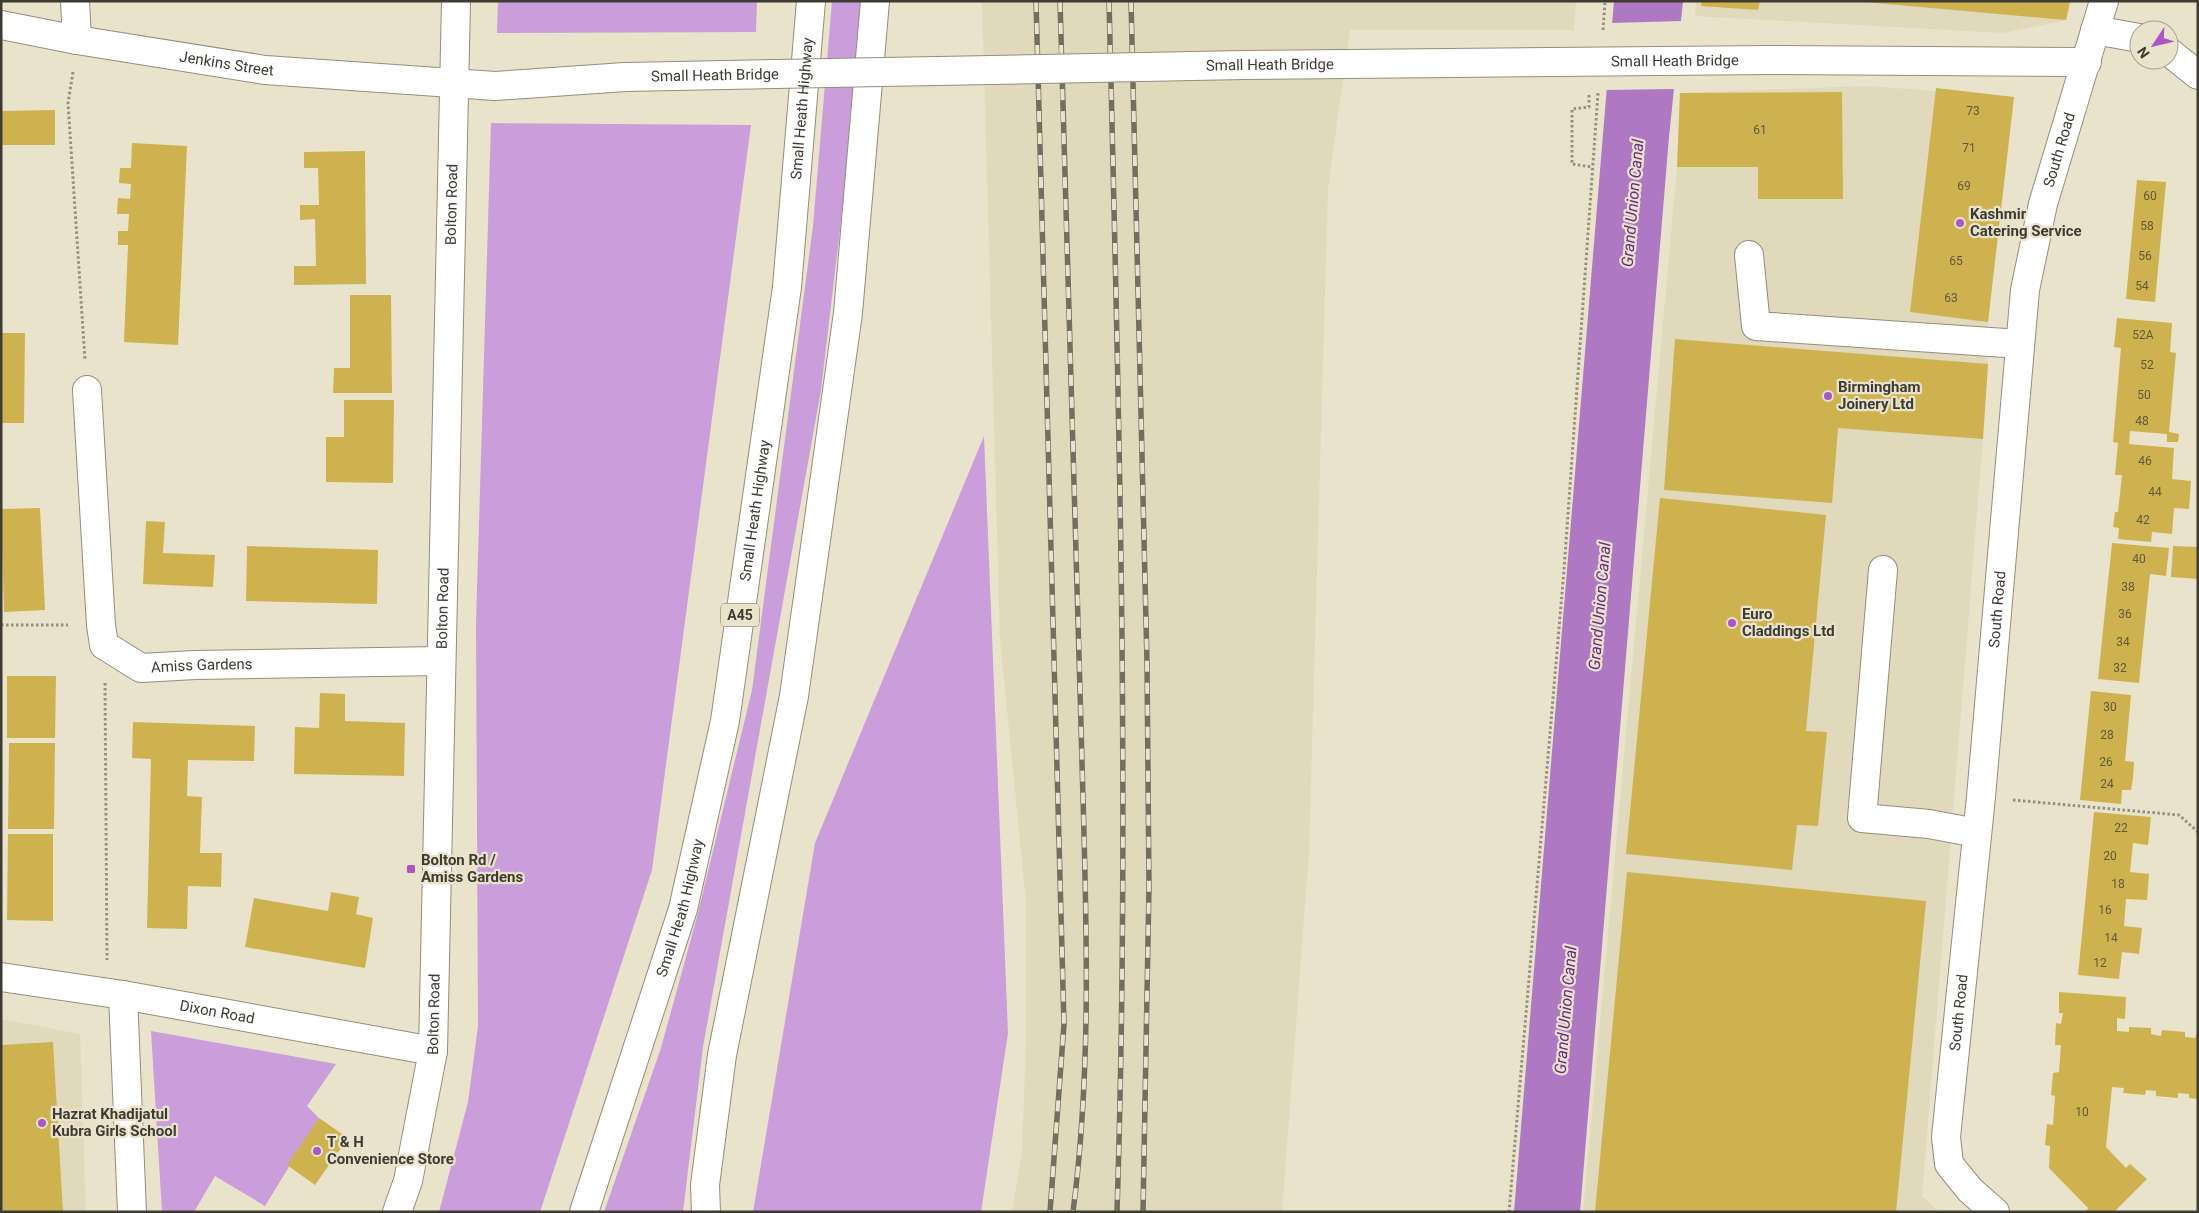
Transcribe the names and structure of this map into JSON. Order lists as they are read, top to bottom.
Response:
{
  "streets": {
    "main road": [
      "Small Heath Bridge",
      "Jenkins Street",
      "Small Heath Highway",
      "South Road",
      "Bolton Road",
      "A45",
      "Amiss Gardens",
      "Dixon Road"
    ]
  },
  "crossings": [
    ["Small Heath Bridge", "Jenkins Street"],
    ["Small Heath Bridge", "South Road"],
    ["Small Heath Bridge", "Bolton Road"],
    ["Jenkins Street", "Bolton Road"],
    ["Bolton Road", "Amiss Gardens"],
    ["Bolton Road", "Dixon Road"]
  ],
  "water": ["Grand Union Canal"],
  "places": {
    "other": [
      "Kashmir Catering Service",
      "Birmingham Joinery Ltd",
      "Euro Claddings Ltd",
      "Hazrat Khadijatul Kubra Girls School",
      "T & H Convenience Store"
    ],
    "transit": ["Bolton Rd / Amiss Gardens"]
  },
  "house_numbers": [
    "73",
    "61",
    "71",
    "69",
    "60",
    "58",
    "56",
    "65",
    "54",
    "63",
    "52A",
    "52",
    "50",
    "48",
    "46",
    "44",
    "42",
    "40",
    "38",
    "36",
    "34",
    "32",
    "30",
    "28",
    "26",
    "24",
    "22",
    "20",
    "18",
    "16",
    "14",
    "12",
    "10"
  ],
  "north": "bottom left"
}
